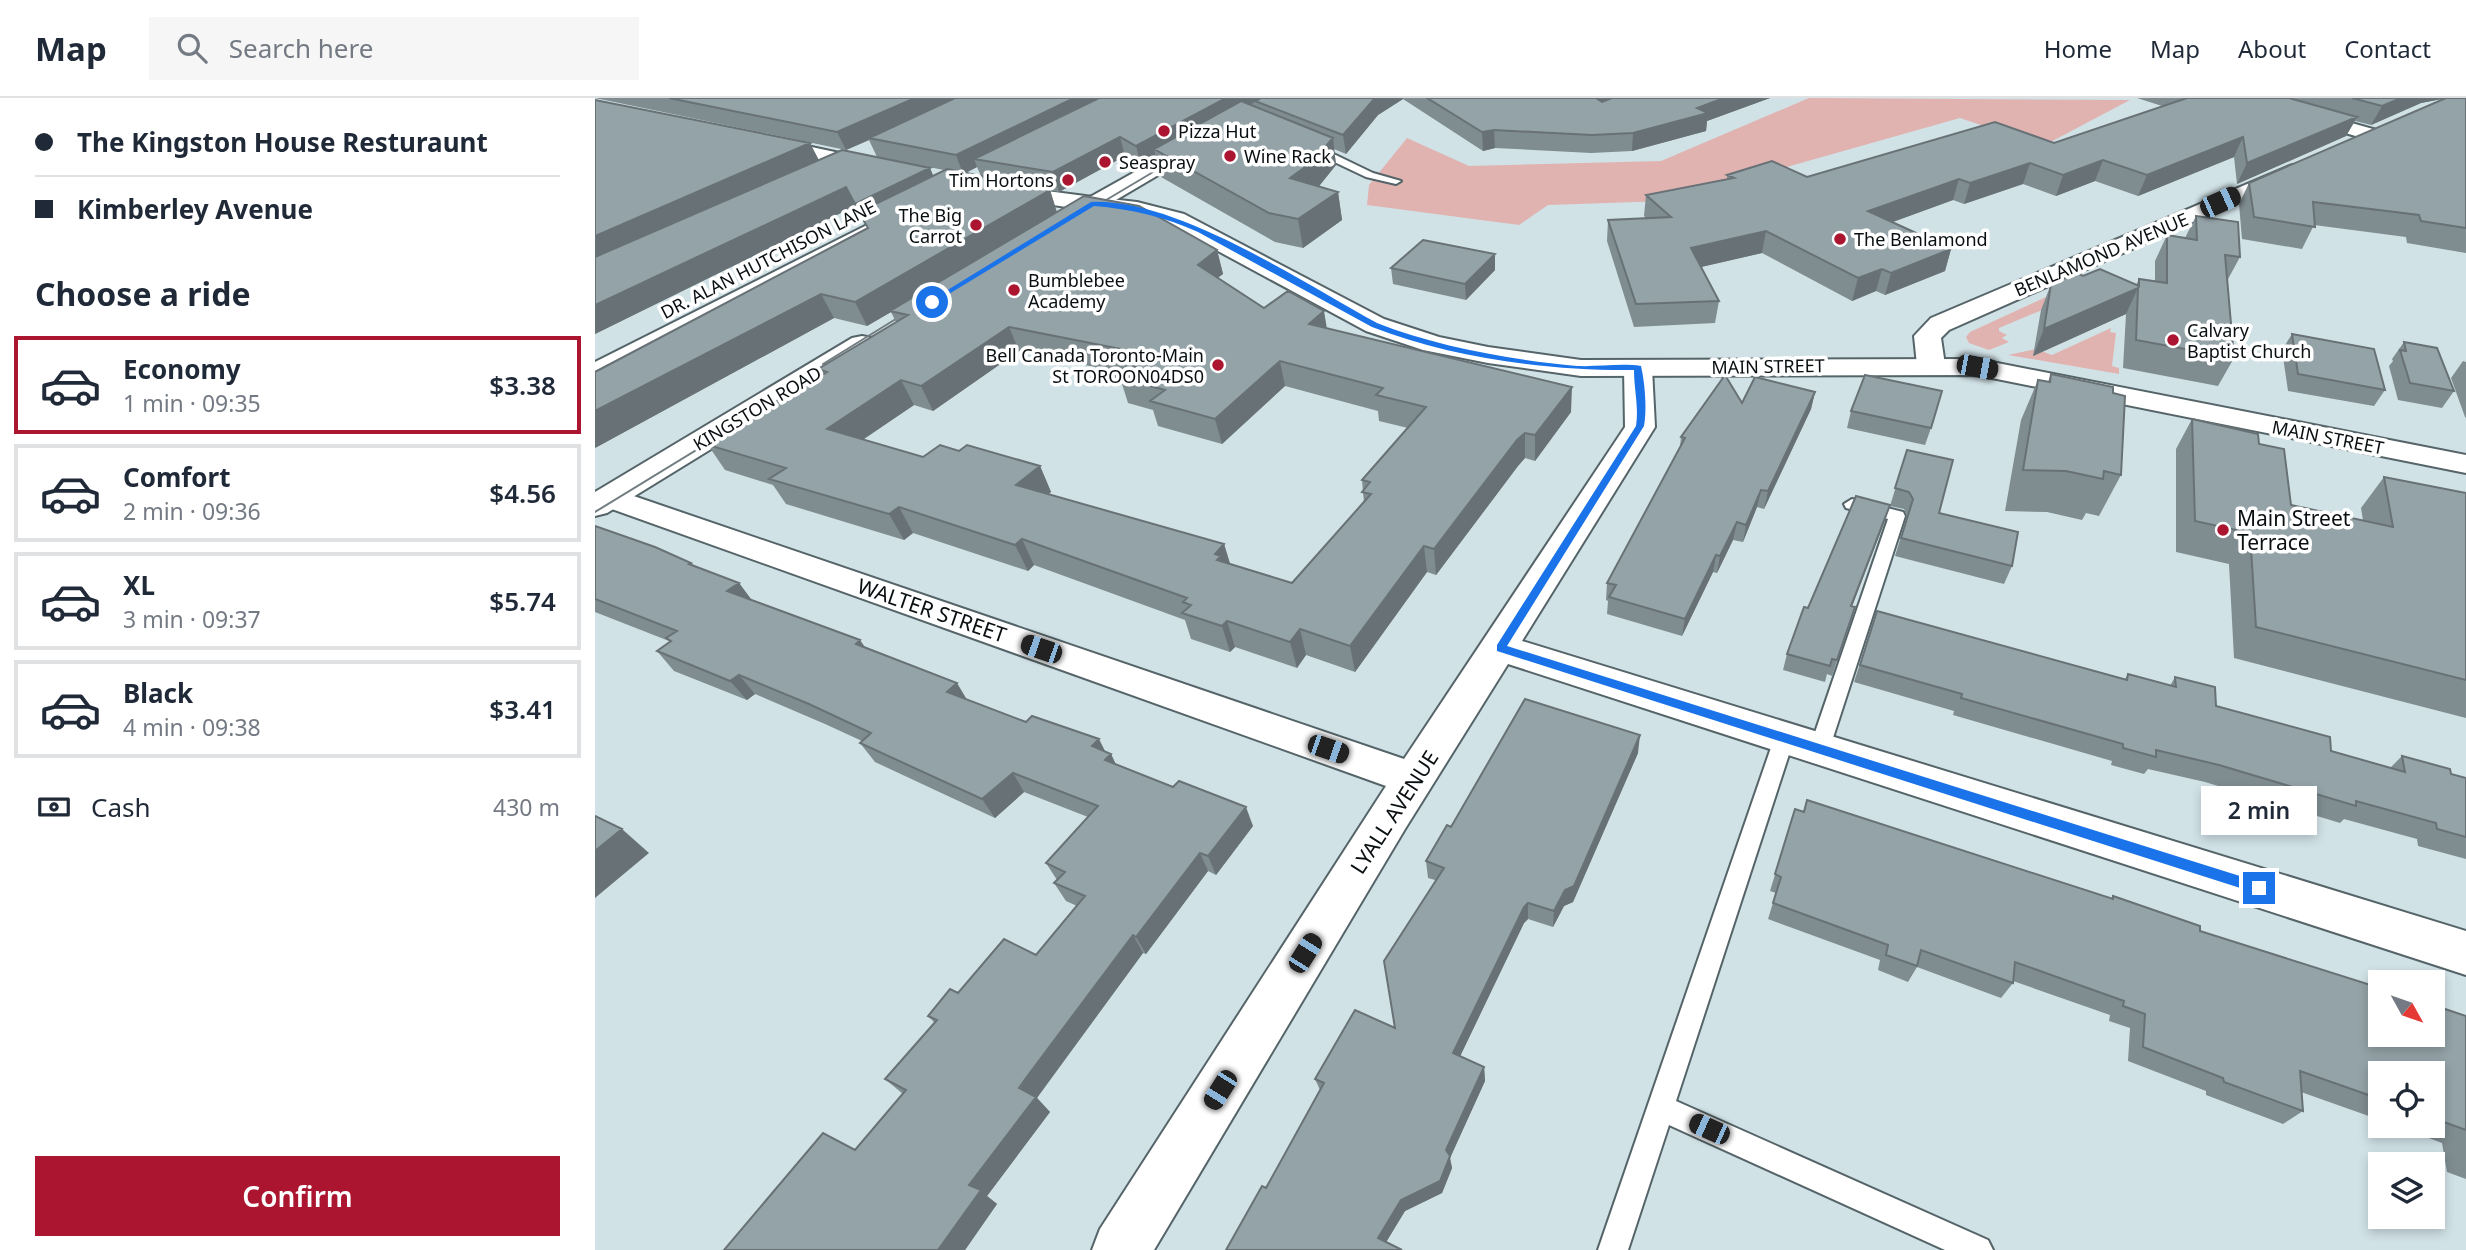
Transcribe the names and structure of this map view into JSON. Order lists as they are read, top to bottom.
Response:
{
  "streets": {
    "street": [
      "BENLAMOND AVENUE",
      "MAIN STREET",
      "KINGSTON ROAD",
      "WALTER STREET",
      "LYALL AVENUE"
    ],
    "lane": ["DR. ALAN HUTCHISON LANE"]
  },
  "crossings": [
    ["BENLAMOND AVENUE", "MAIN STREET"],
    ["MAIN STREET", "LYALL AVENUE"],
    ["KINGSTON ROAD", "WALTER STREET"],
    ["WALTER STREET", "LYALL AVENUE"]
  ],
  "places": [
    "Pizza Hut",
    "Wine Rack",
    "Seaspray",
    "Tim Hortons",
    "The Big Carrot",
    "The Benlamond",
    "Bumblebee Academy",
    "Calvary Baptist Church",
    "Bell Canada Toronto-Main St TOROON04DS0",
    "Main Street Terrace"
  ],
  "north": "bottom right",
  "page": {
    "header": "Map",
    "search": "Search here",
    "nav": [
      "Home",
      "Map",
      "About",
      "Contact"
    ],
    "banner": ["The Kingston House Resturaunt", "Kimberley Avenue"],
    "heading": "Choose a ride",
    "list": [
      {
        "name": "Economy",
        "note": "1 min · 09:35",
        "value": "$3.38"
      },
      {
        "name": "Comfort",
        "note": "2 min · 09:36",
        "value": "$4.56"
      },
      {
        "name": "XL",
        "note": "3 min · 09:37",
        "value": "$5.74"
      },
      {
        "name": "Black",
        "note": "4 min · 09:38",
        "value": "$3.41"
      }
    ],
    "pay": ["Cash", "430 m"],
    "bubble": "2 min",
    "buttons": "Confirm"
  }
}
